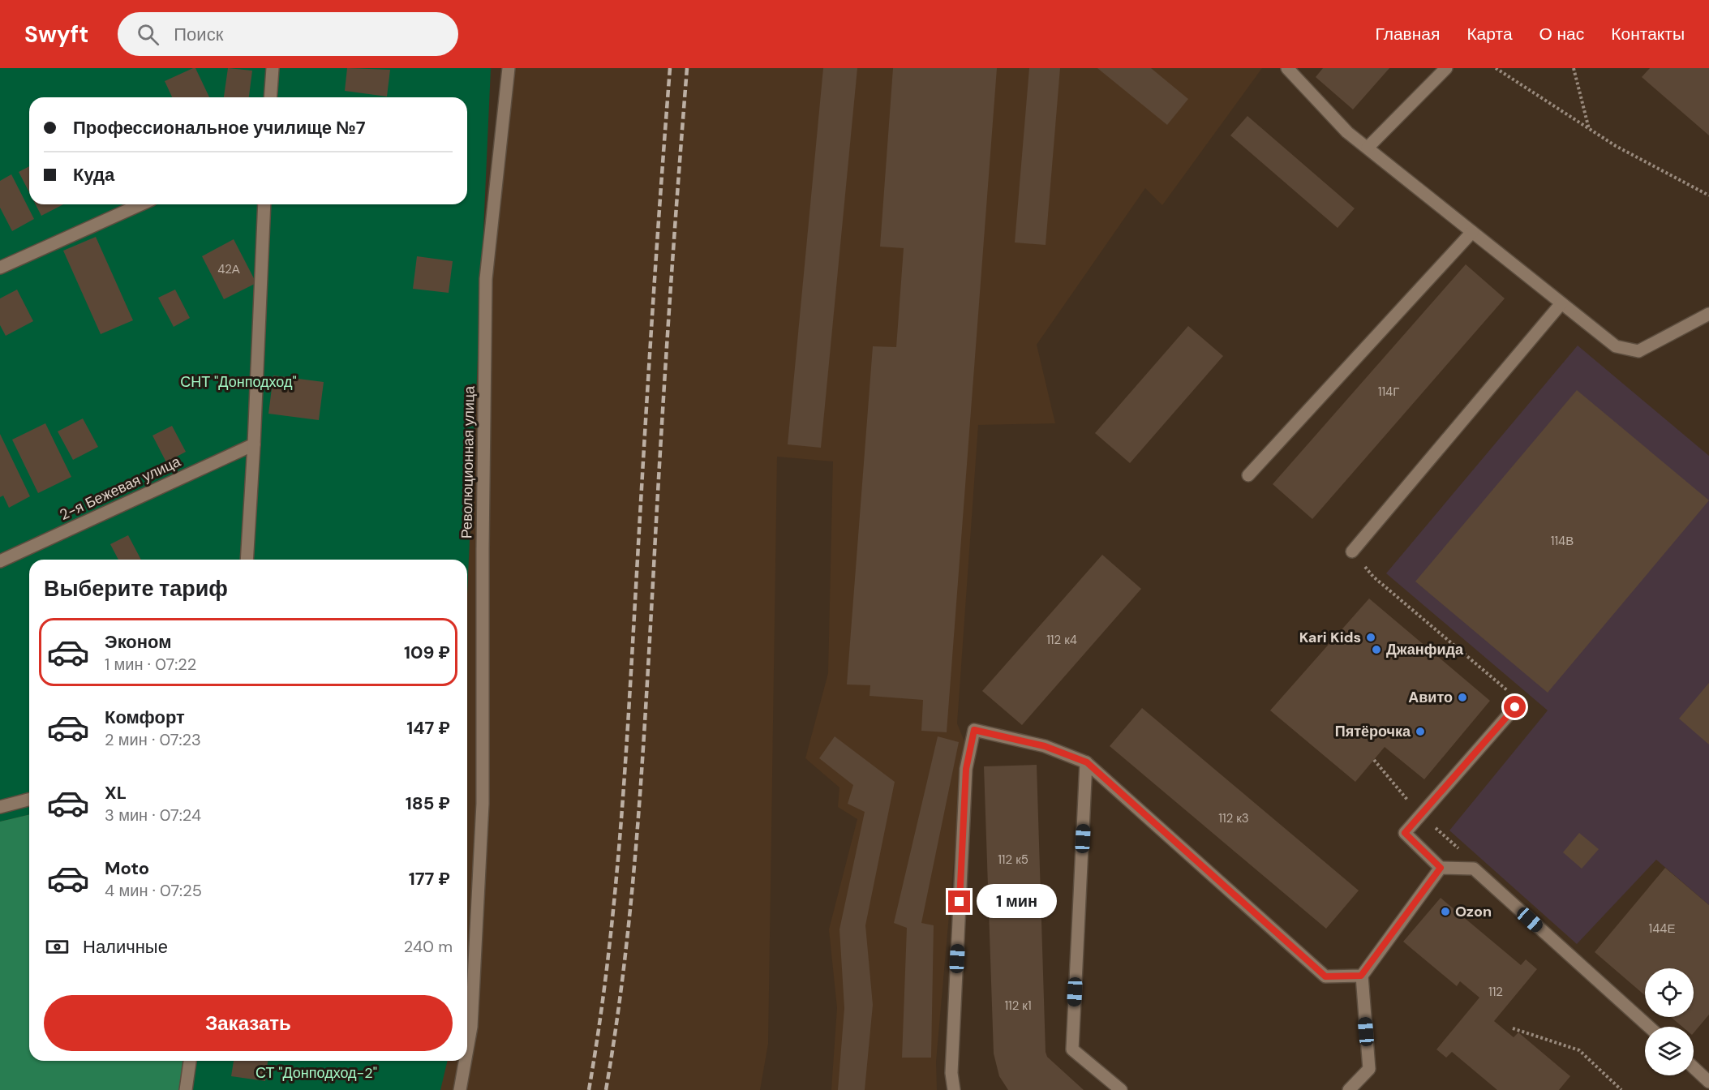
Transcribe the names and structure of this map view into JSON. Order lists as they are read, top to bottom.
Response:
{
  "streets": {
    "street": ["Революционная улица", "2-я Бежевая улица"]
  },
  "parks": ["СНТ \"Донподход\"", "СТ \"Донподход-2\""],
  "places": [
    "Kari Kids",
    "Джанфида",
    "Авито",
    "Пятёрочка",
    "Ozon"
  ],
  "house_numbers": [
    "42А",
    "114Г",
    "114В",
    "112 к4",
    "112 к3",
    "112 к5",
    "144Е",
    "112",
    "112 к1"
  ],
  "page": {
    "header": "Swyft",
    "search": "Поиск",
    "nav": [
      "Главная",
      "Карта",
      "О нас",
      "Контакты"
    ],
    "banner": ["Профессиональное училище №7", "Куда"],
    "heading": "Выберите тариф",
    "list": [
      {
        "name": "Эконом",
        "note": "1 мин · 07:22",
        "value": "109 ₽"
      },
      {
        "name": "Комфорт",
        "note": "2 мин · 07:23",
        "value": "147 ₽"
      },
      {
        "name": "XL",
        "note": "3 мин · 07:24",
        "value": "185 ₽"
      },
      {
        "name": "Moto",
        "note": "4 мин · 07:25",
        "value": "177 ₽"
      }
    ],
    "bubble": "1 мин",
    "pay": ["Наличные", "240 m"],
    "buttons": "Заказать"
  }
}
